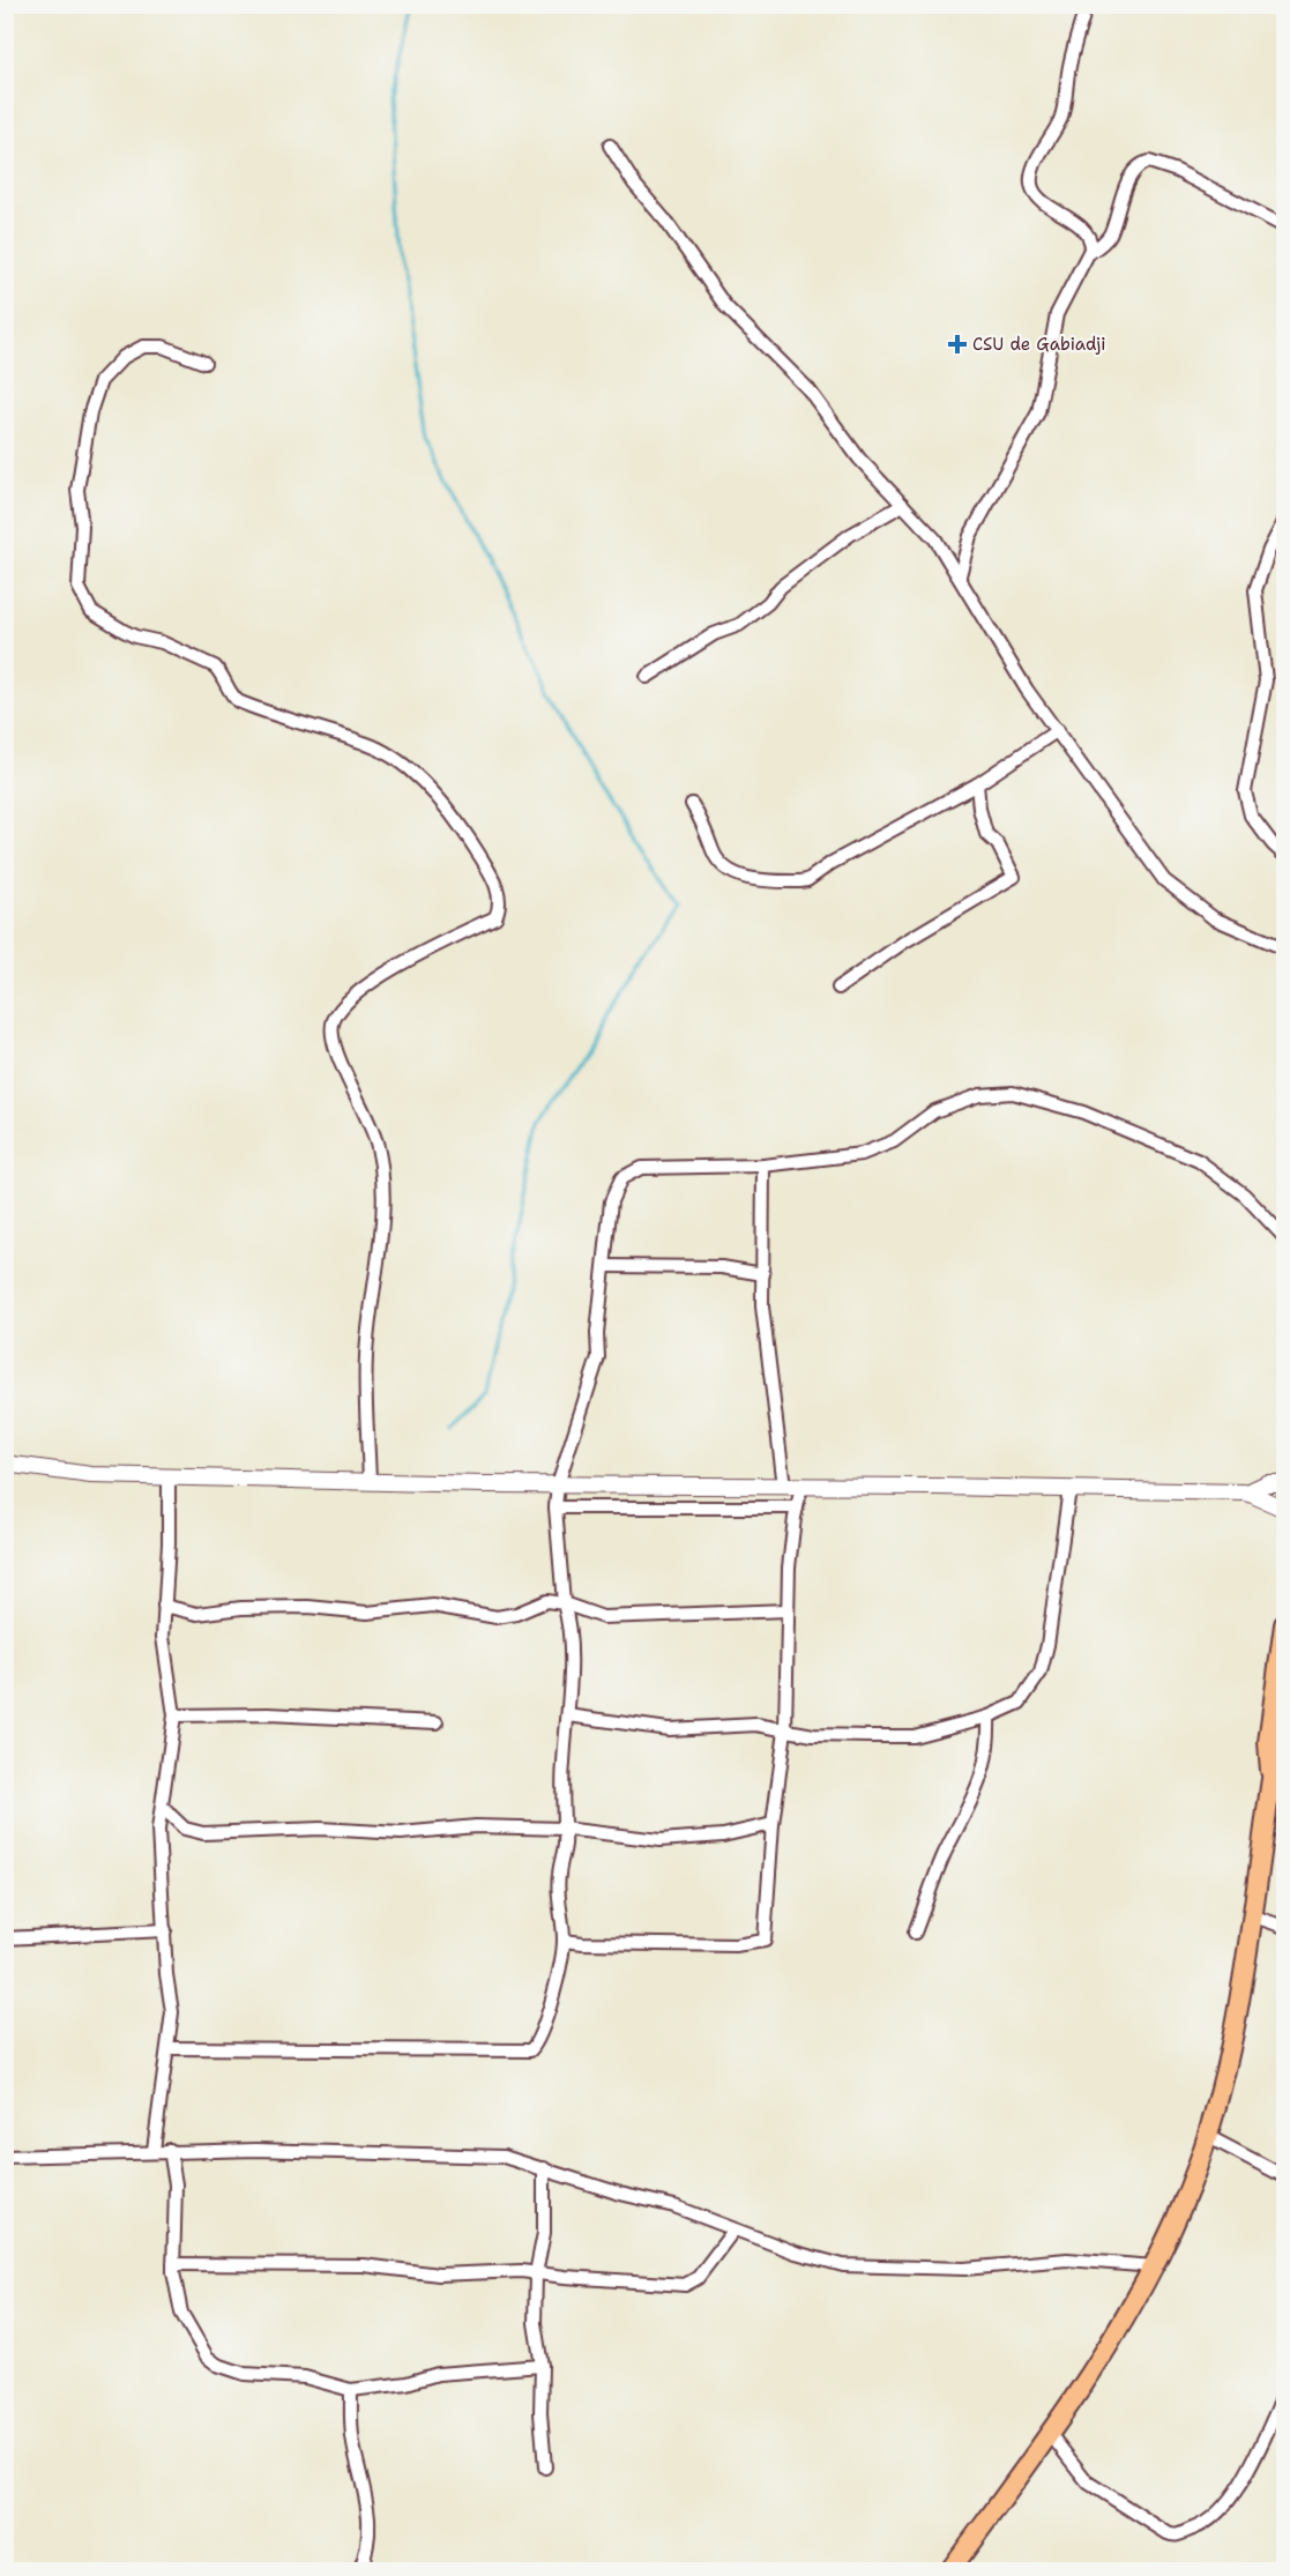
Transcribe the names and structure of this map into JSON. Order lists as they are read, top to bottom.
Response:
{
  "places": {
    "health": ["CSU de Gabiadji"]
  }
}
